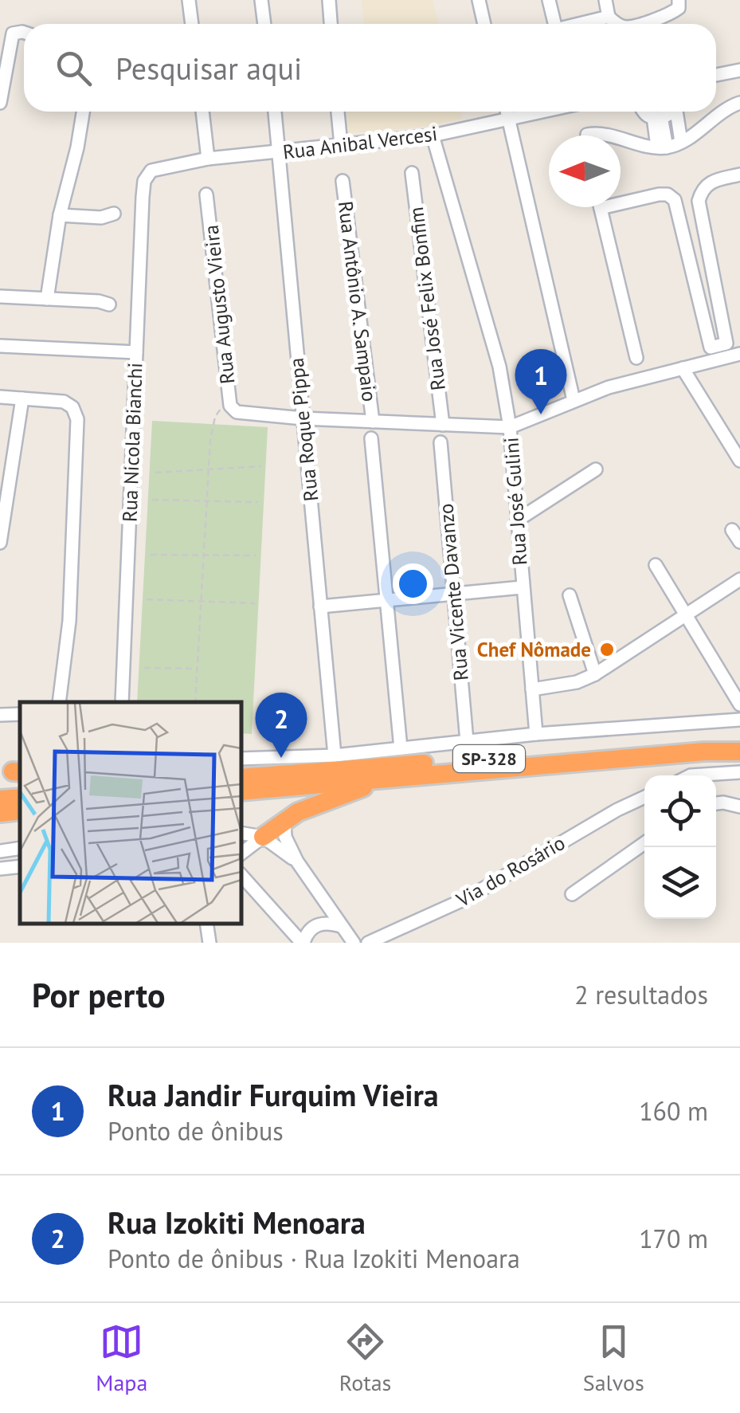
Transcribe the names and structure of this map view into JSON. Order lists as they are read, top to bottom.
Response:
{
  "streets": {
    "highway": ["SP-328"],
    "street": [
      "Rua Anibal Vercesi",
      "Rua José Felix Bonfim",
      "Rua Antônio A. Sampaio",
      "Rua Augusto Vieira",
      "Rua Roque Pippa",
      "Rua Nicola Bianchi",
      "Rua José Gulini",
      "Rua Vicente Davanzo",
      "Via do Rosário"
    ]
  },
  "crossings": [
    ["Rua Anibal Vercesi", "Rua Roque Pippa"],
    ["Rua Anibal Vercesi", "Rua Nicola Bianchi"],
    ["Rua Anibal Vercesi", "Rua José Gulini"],
    ["Rua Augusto Vieira", "Rua Roque Pippa"]
  ],
  "places": ["Chef Nômade"],
  "north": "left",
  "page": {
    "search": "Pesquisar aqui",
    "pins": ["1", "2"],
    "heading": ["Por perto", "2 resultados"],
    "list": [
      {
        "mark": "1",
        "name": "Rua Jandir Furquim Vieira",
        "note": "Ponto de ônibus",
        "value": "160 m"
      },
      {
        "mark": "2",
        "name": "Rua Izokiti Menoara",
        "note": "Ponto de ônibus · Rua Izokiti Menoara",
        "value": "170 m"
      }
    ],
    "nav": ["Mapa", "Rotas", "Salvos"]
  }
}
